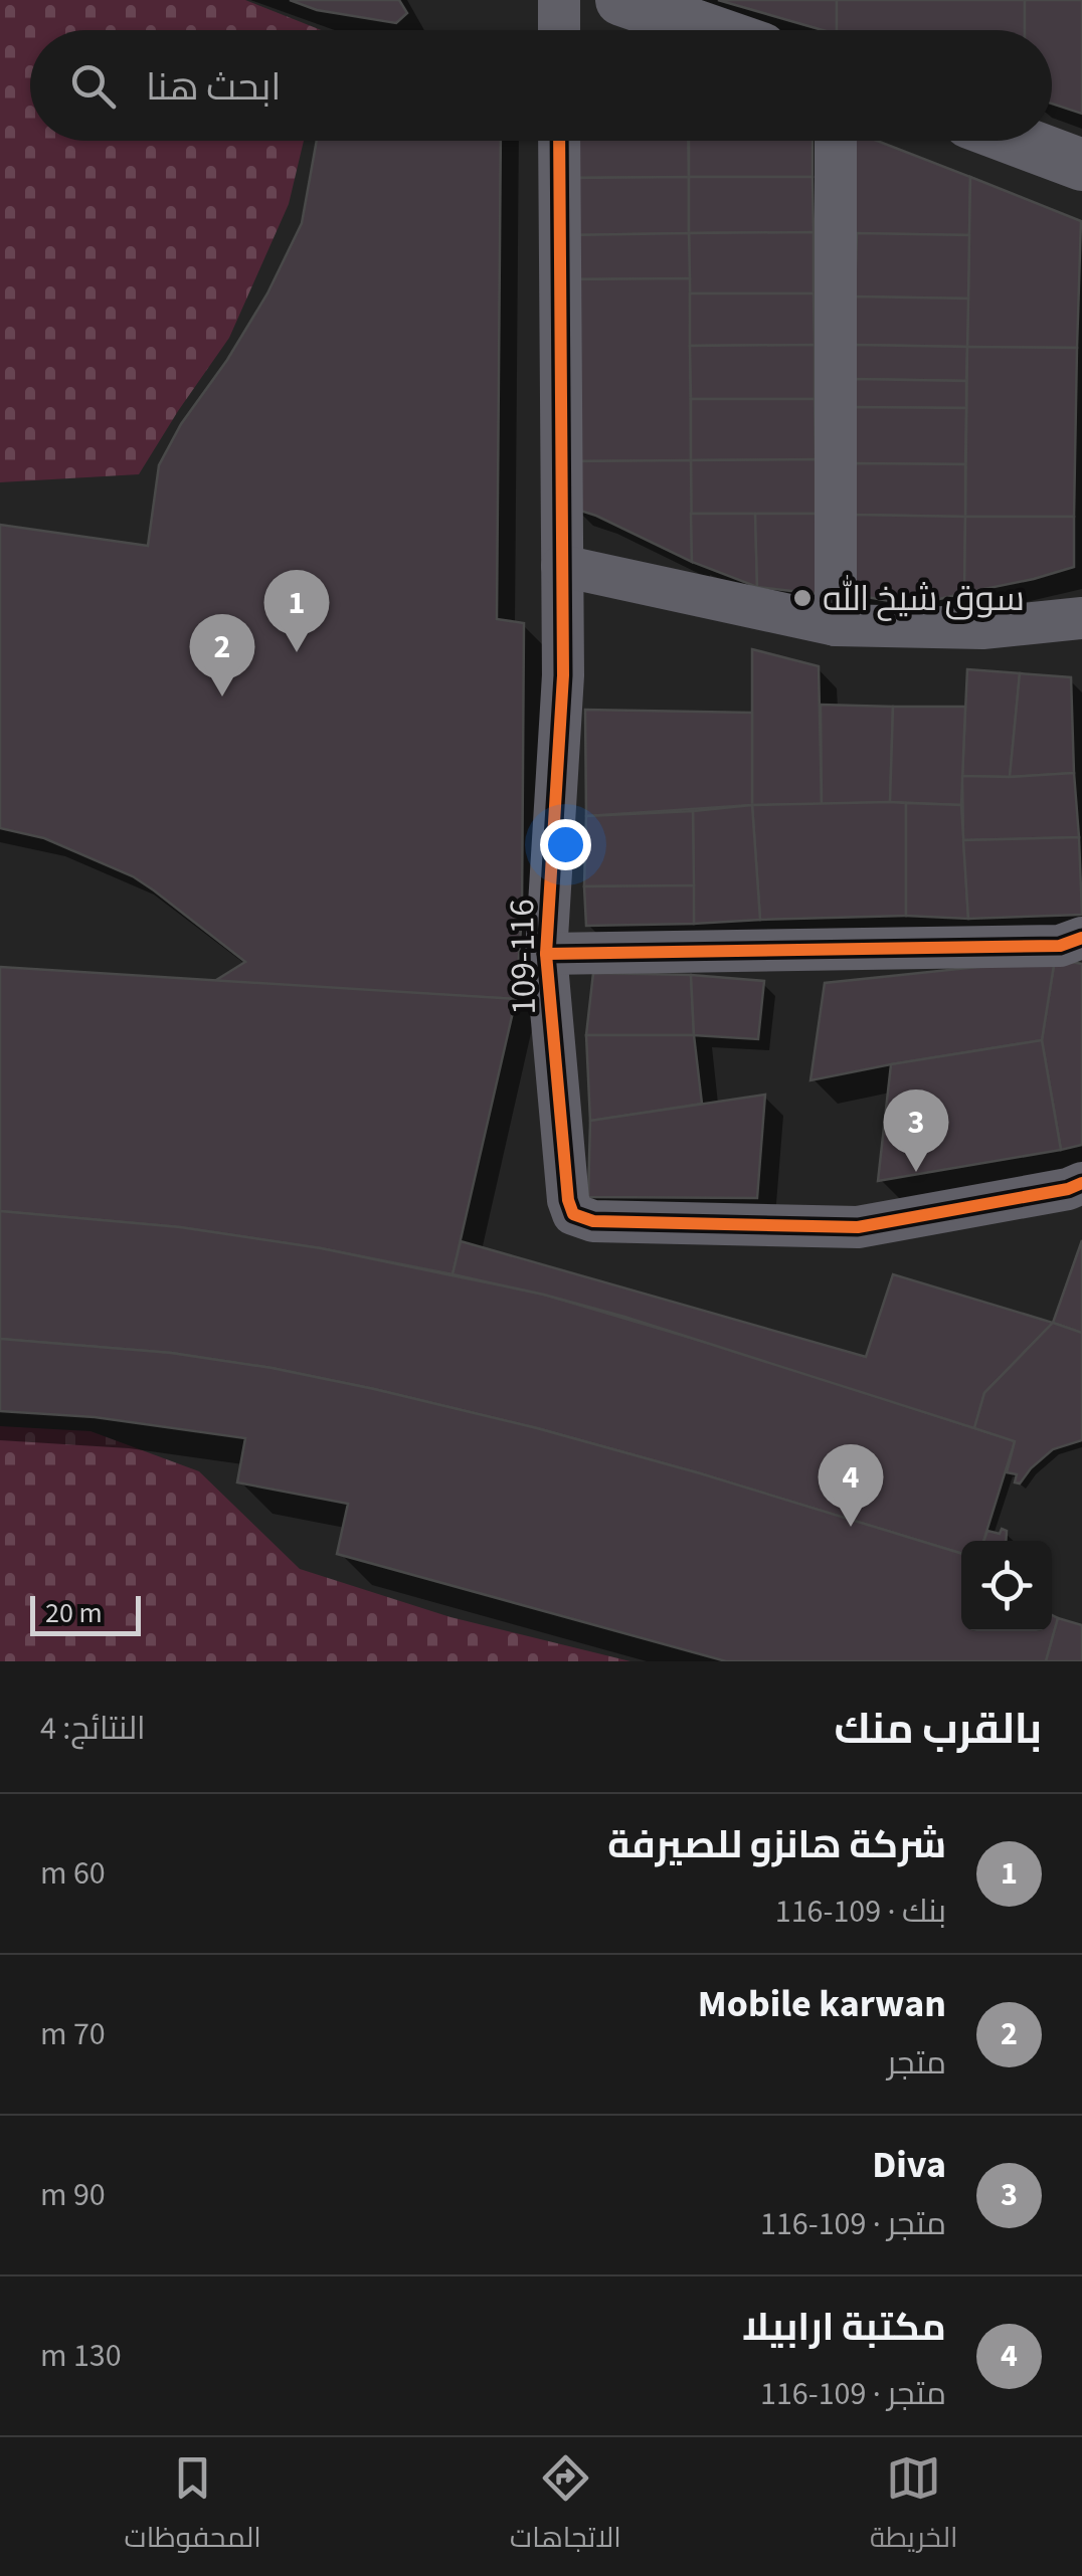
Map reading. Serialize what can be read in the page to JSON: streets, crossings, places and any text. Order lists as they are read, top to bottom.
{
  "streets": {
    "street": ["109-116"]
  },
  "places": ["سوق شيخ الله"],
  "scale_bar": "20 m",
  "page": {
    "search": "ابحث هنا",
    "pins": [
      "1",
      "2",
      "3",
      "4"
    ],
    "scale": "20 m",
    "heading": ["بالقرب منك", "النتائج: 4"],
    "list": [
      {
        "mark": "1",
        "name": "شركة هانزو للصيرفة",
        "note": "بنك · 109-116",
        "value": "60 m"
      },
      {
        "mark": "2",
        "name": "Mobile karwan",
        "note": "متجر",
        "value": "70 m"
      },
      {
        "mark": "3",
        "name": "Diva",
        "note": "متجر · 109-116",
        "value": "90 m"
      },
      {
        "mark": "4",
        "name": "مكتبة ارابيلا",
        "note": "متجر · 109-116",
        "value": "130 m"
      }
    ],
    "nav": ["الخريطة", "الاتجاهات", "المحفوظات"]
  }
}
